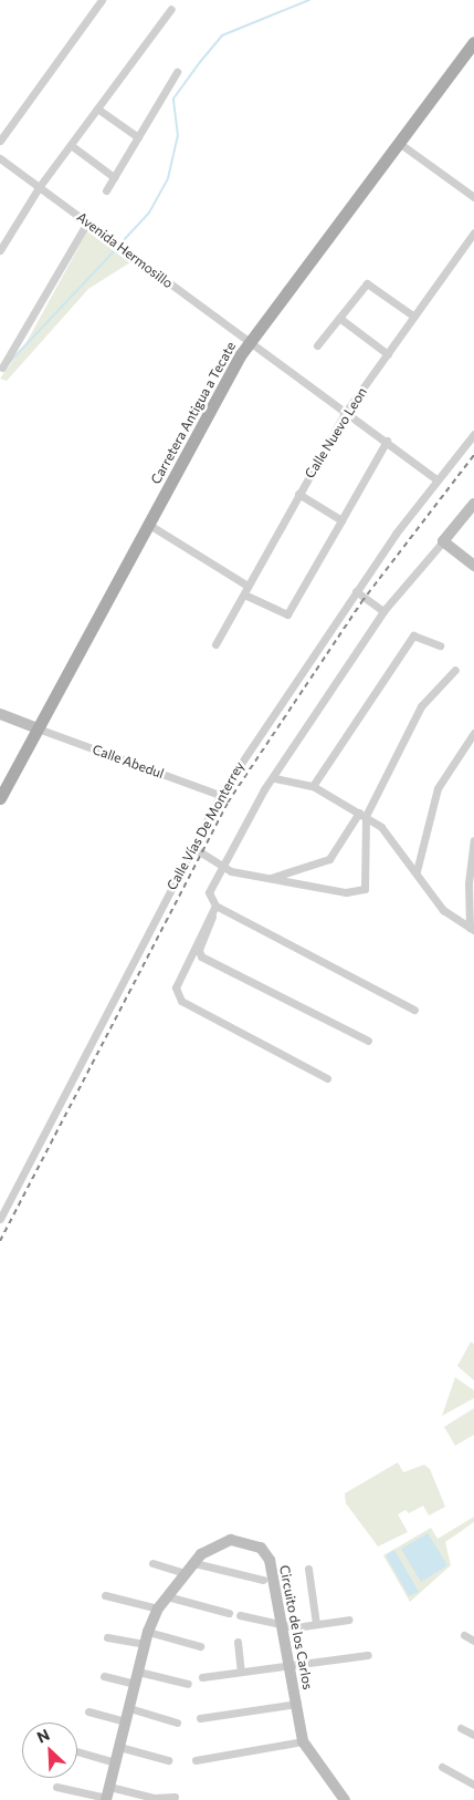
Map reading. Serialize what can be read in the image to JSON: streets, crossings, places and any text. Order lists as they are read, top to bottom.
{
  "streets": {
    "main road": ["Carretera Antigua a Tecate"],
    "street": [
      "Avenida Hermosillo",
      "Calle Nuevo Leon",
      "Calle Abedul",
      "Calle Vías De Monterrey",
      "Circuito de los Carlos"
    ]
  },
  "crossings": [
    ["Avenida Hermosillo", "Carretera Antigua a Tecate"],
    ["Avenida Hermosillo", "Calle Nuevo Leon"],
    ["Avenida Hermosillo", "Calle Vías De Monterrey"],
    ["Carretera Antigua a Tecate", "Calle Abedul"],
    ["Calle Abedul", "Calle Vías De Monterrey"]
  ],
  "north": "top left"
}
